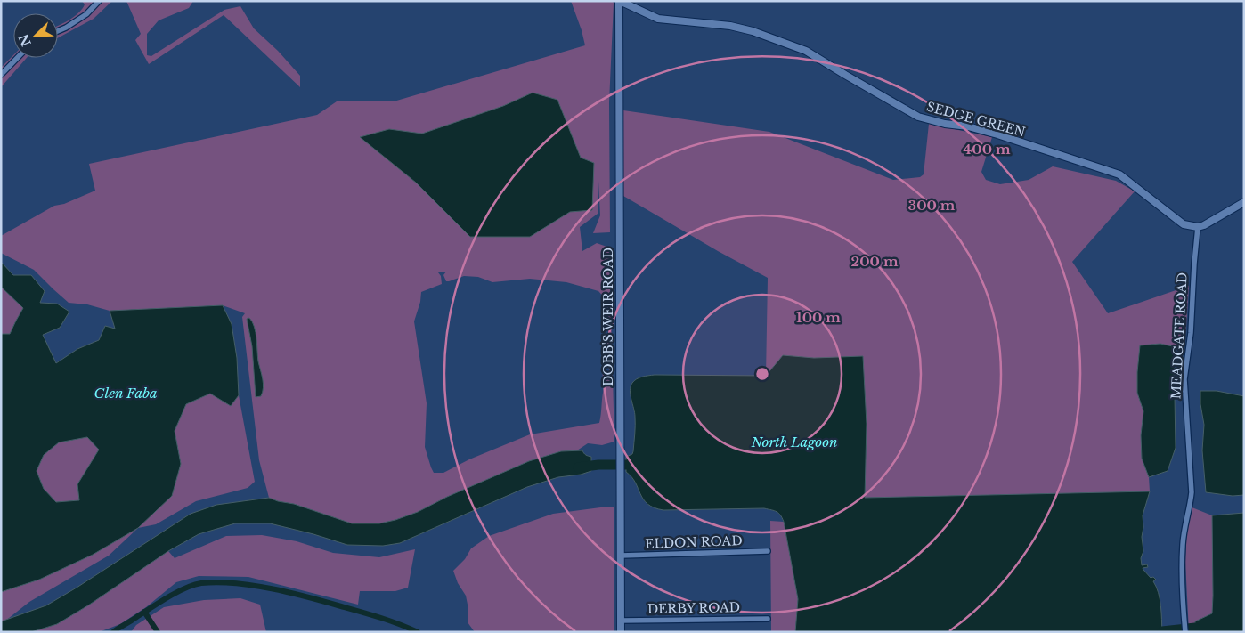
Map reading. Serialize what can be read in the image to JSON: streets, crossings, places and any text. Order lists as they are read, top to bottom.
{
  "streets": {
    "street": [
      "SEDGE GREEN",
      "DOBB'S WEIR ROAD",
      "MEADGATE ROAD",
      "ELDON ROAD",
      "DERBY ROAD"
    ]
  },
  "crossings": [
    ["SEDGE GREEN", "DOBB'S WEIR ROAD"],
    ["SEDGE GREEN", "MEADGATE ROAD"],
    ["DOBB'S WEIR ROAD", "ELDON ROAD"],
    ["DOBB'S WEIR ROAD", "DERBY ROAD"]
  ],
  "water": ["Glen Faba", "North Lagoon"],
  "north": "bottom left",
  "rings": [
    "400 m",
    "300 m",
    "200 m",
    "100 m"
  ]
}
